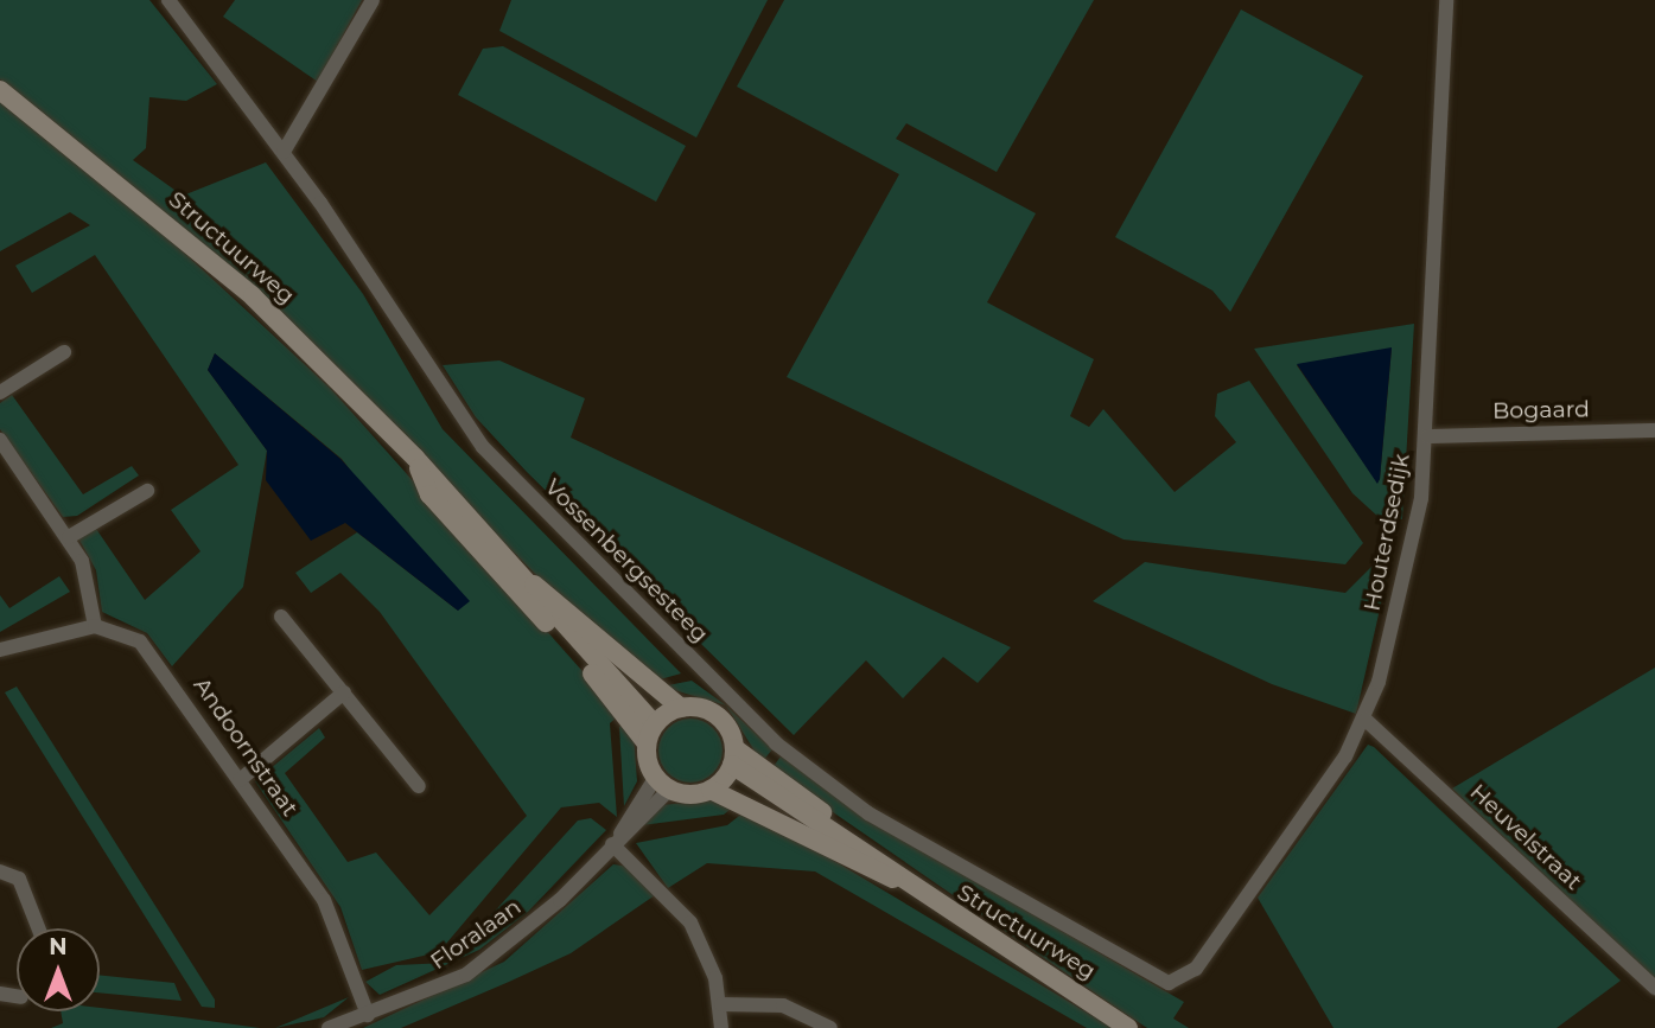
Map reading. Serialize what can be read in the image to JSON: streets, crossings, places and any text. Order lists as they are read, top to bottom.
{
  "streets": {
    "main road": ["Structuurweg"],
    "street": [
      "Bogaard",
      "Houterdsedijk",
      "Vossenbergsesteeg",
      "Andoornstraat",
      "Heuvelstraat",
      "Floralaan"
    ]
  },
  "crossings": [
    ["Structuurweg", "Floralaan"],
    ["Bogaard", "Houterdsedijk"],
    ["Houterdsedijk", "Vossenbergsesteeg"],
    ["Houterdsedijk", "Heuvelstraat"],
    ["Andoornstraat", "Floralaan"]
  ],
  "north": "top"
}
